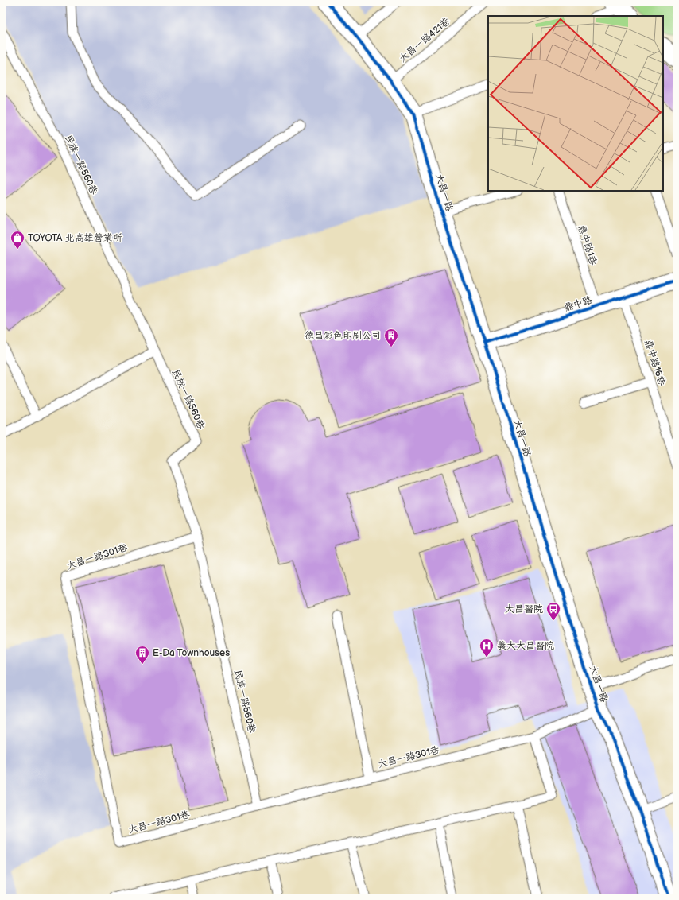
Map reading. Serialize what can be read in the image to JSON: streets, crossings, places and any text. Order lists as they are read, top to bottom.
{
  "streets": {
    "street": ["大昌一路", "鼎中路"],
    "lane": [
      "大昌一路421巷",
      "民族一路560巷",
      "鼎中路1巷",
      "鼎中路16巷",
      "大昌一路301巷"
    ]
  },
  "crossings": [
    ["大昌一路421巷", "大昌一路"],
    ["民族一路560巷", "大昌一路301巷"],
    ["大昌一路", "鼎中路"],
    ["大昌一路", "大昌一路301巷"],
    ["鼎中路1巷", "鼎中路"],
    ["鼎中路", "鼎中路16巷"]
  ],
  "places": {
    "shop": ["TOYOTA 北高雄營業所"],
    "building": ["德昌彩色印刷公司", "E-Da Townhouses"],
    "bus stop": ["大昌醫院"],
    "hospital": ["義大大昌醫院"]
  }
}
